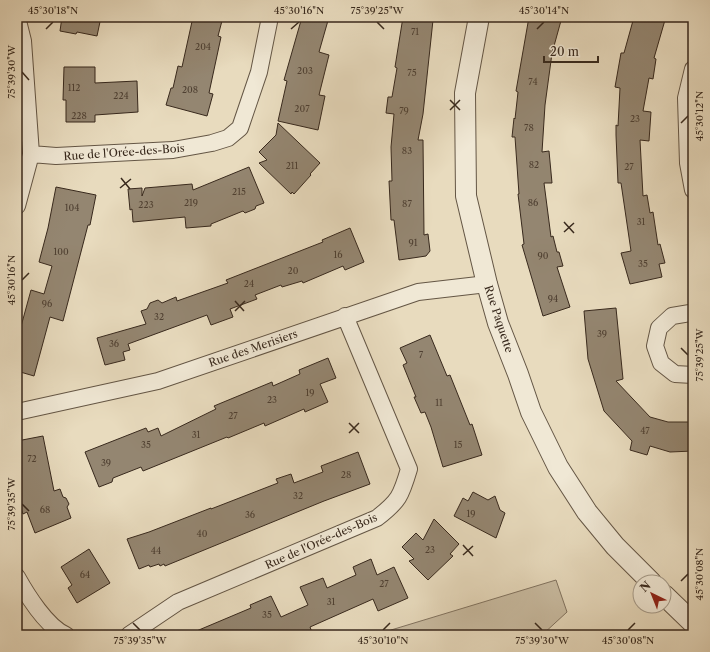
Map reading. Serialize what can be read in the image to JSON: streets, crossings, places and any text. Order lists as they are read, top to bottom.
{
  "streets": {
    "street": ["Rue de l'Orée-des-Bois", "Rue Paquette", "Rue des Merisiers"]
  },
  "crossings": [
    ["Rue de l'Orée-des-Bois", "Rue des Merisiers"],
    ["Rue Paquette", "Rue des Merisiers"]
  ],
  "house_numbers": [
    "71",
    "204",
    "203",
    "75",
    "74",
    "112",
    "208",
    "224",
    "207",
    "79",
    "228",
    "23",
    "78",
    "83",
    "82",
    "211",
    "27",
    "215",
    "219",
    "86",
    "87",
    "223",
    "104",
    "31",
    "91",
    "100",
    "16",
    "90",
    "35",
    "20",
    "24",
    "94",
    "96",
    "32",
    "39",
    "36",
    "7",
    "19",
    "23",
    "11",
    "27",
    "47",
    "31",
    "35",
    "15",
    "72",
    "39",
    "28",
    "32",
    "68",
    "19",
    "36",
    "40",
    "23",
    "44",
    "64",
    "27",
    "31",
    "35"
  ],
  "scale_bar": "20 m",
  "north": "top left",
  "coordinates": [
    "45°30'18\"N",
    "45°30'16\"N",
    "75°39'25\"W",
    "45°30'14\"N",
    "75°39'30\"W",
    "45°30'12\"N",
    "75°39'35\"W",
    "45°30'08\"N",
    "45°30'10\"N"
  ]
}
